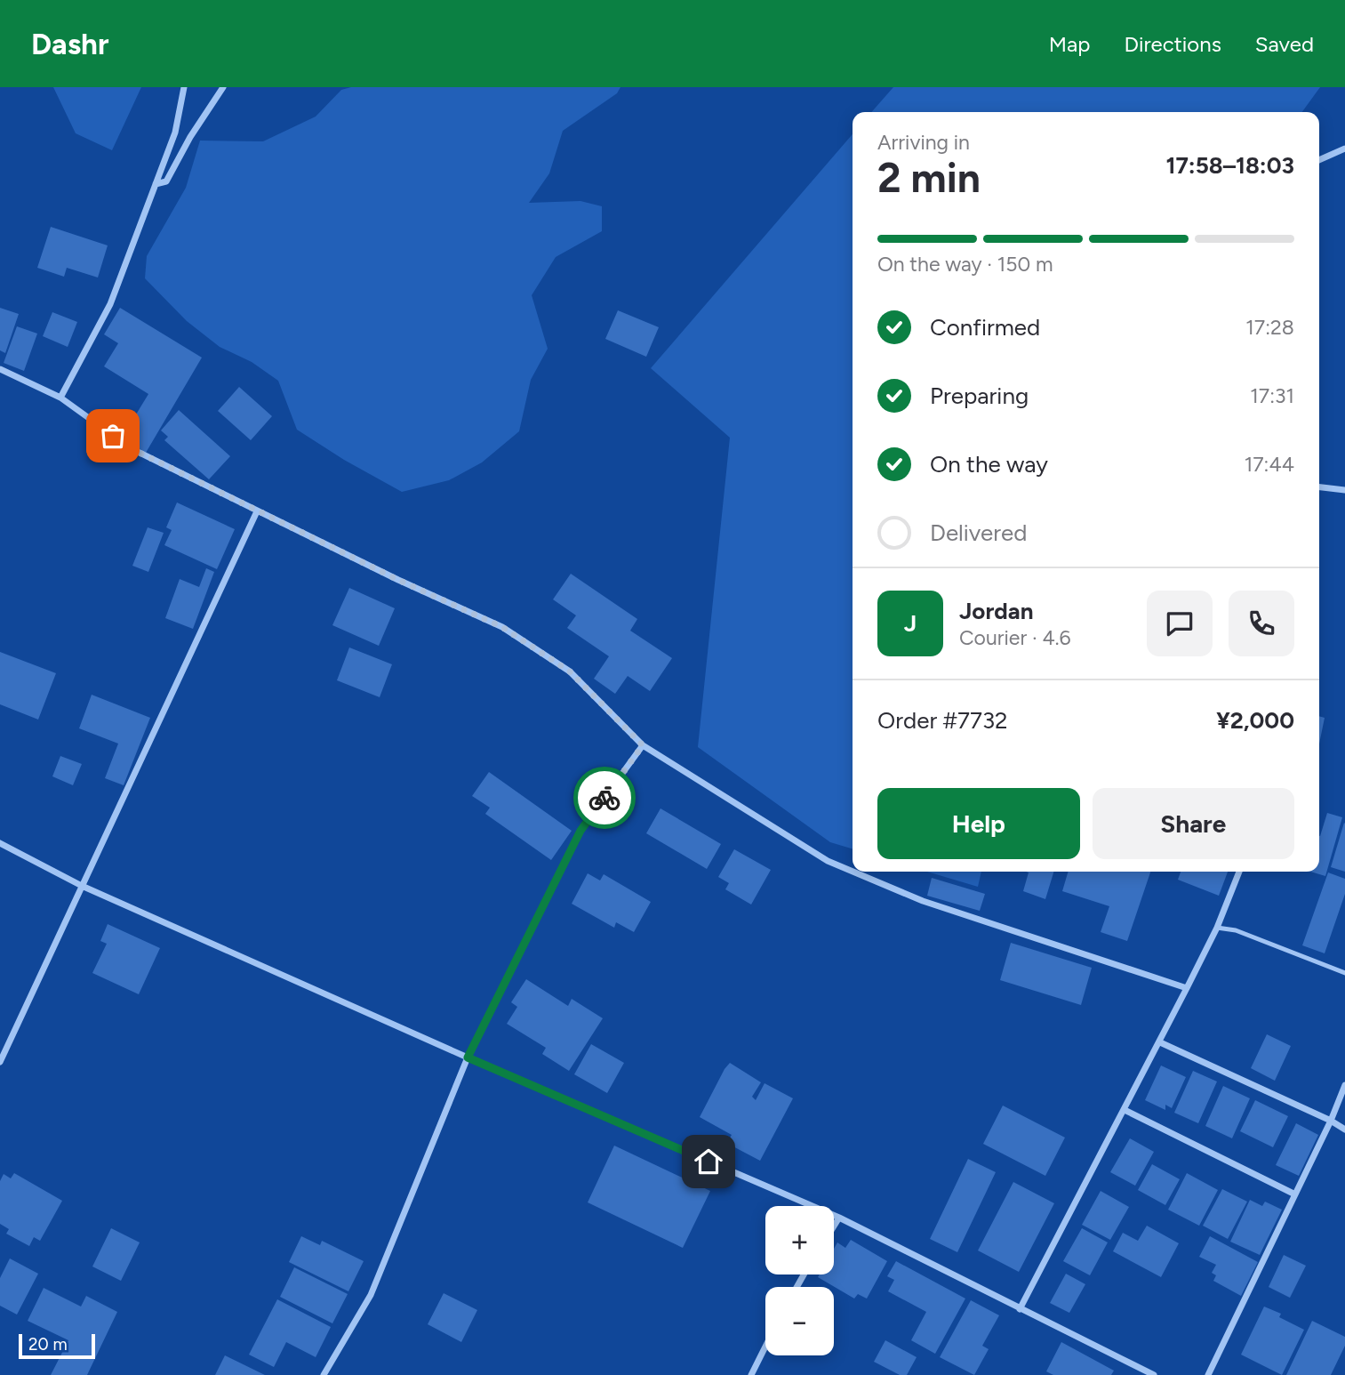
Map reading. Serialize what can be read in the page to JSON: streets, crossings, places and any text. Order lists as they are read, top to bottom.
{
  "scale_bar": "20 m",
  "page": {
    "header": "Dashr",
    "nav": ["Map", "Directions", "Saved"],
    "heading": ["2 min", "Arriving in", "17:58–18:03"],
    "panel": [
      "Jordan",
      "Courier · 4.6",
      "Order #7732",
      "¥2,000"
    ],
    "bar": "On the way · 150 m",
    "list": [
      ["Confirmed", "17:28"],
      ["Preparing", "17:31"],
      ["On the way", "17:44"],
      "Delivered"
    ],
    "round": "J",
    "buttons": ["Help", "Share"],
    "map_buttons": ["+", "−"],
    "scale": "20 m"
  }
}
